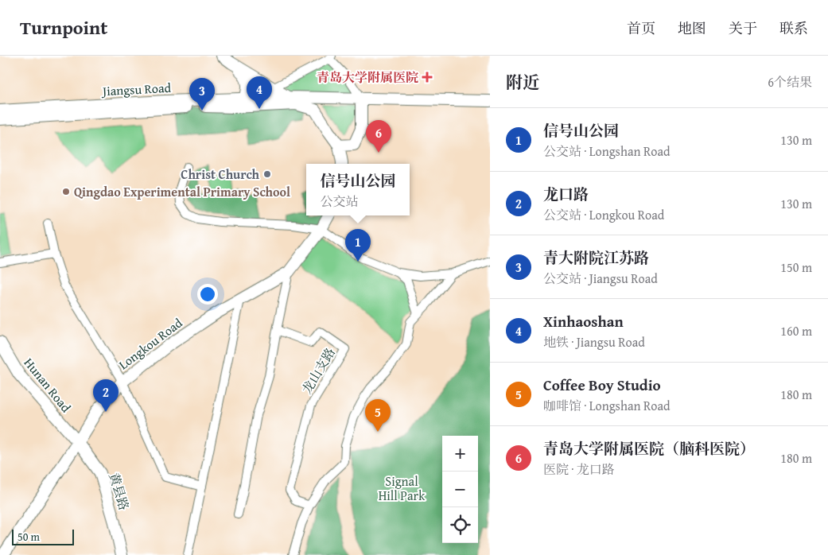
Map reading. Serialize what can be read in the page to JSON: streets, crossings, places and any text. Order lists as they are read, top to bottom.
{
  "streets": {
    "main road": [
      "Jiangsu Road",
      "Longkou Road",
      "Hunan Road",
      "黄县路"
    ],
    "street": ["龙山支路"]
  },
  "crossings": [
    ["Longkou Road", "Hunan Road"],
    ["Longkou Road", "黄县路"],
    ["Hunan Road", "黄县路"]
  ],
  "parks": ["Signal Hill Park"],
  "places": {
    "health": ["青岛大学附属医院"],
    "other": ["Christ Church", "Qingdao Experimental Primary School"]
  },
  "scale_bar": "50 m",
  "page": {
    "header": "Turnpoint",
    "nav": [
      "首页",
      "地图",
      "关于",
      "联系"
    ],
    "heading": ["附近", "6个结果"],
    "pins": [
      "4",
      "3",
      "6",
      "1",
      "2",
      "5"
    ],
    "list": [
      {
        "mark": "1",
        "name": "信号山公园",
        "note": "公交站 · Longshan Road",
        "value": "130 m"
      },
      {
        "mark": "2",
        "name": "龙口路",
        "note": "公交站 · Longkou Road",
        "value": "130 m"
      },
      {
        "mark": "3",
        "name": "青大附院江苏路",
        "note": "公交站 · Jiangsu Road",
        "value": "150 m"
      },
      {
        "mark": "4",
        "name": "Xinhaoshan",
        "note": "地铁 · Jiangsu Road",
        "value": "160 m"
      },
      {
        "mark": "5",
        "name": "Coffee Boy Studio",
        "note": "咖啡馆 · Longshan Road",
        "value": "180 m"
      },
      {
        "mark": "6",
        "name": "青岛大学附属医院（脑科医院）",
        "note": "医院 · 龙口路",
        "value": "180 m"
      }
    ],
    "popup": ["信号山公园", "公交站"],
    "map_buttons": ["+", "−"],
    "scale": "50 m"
  }
}
